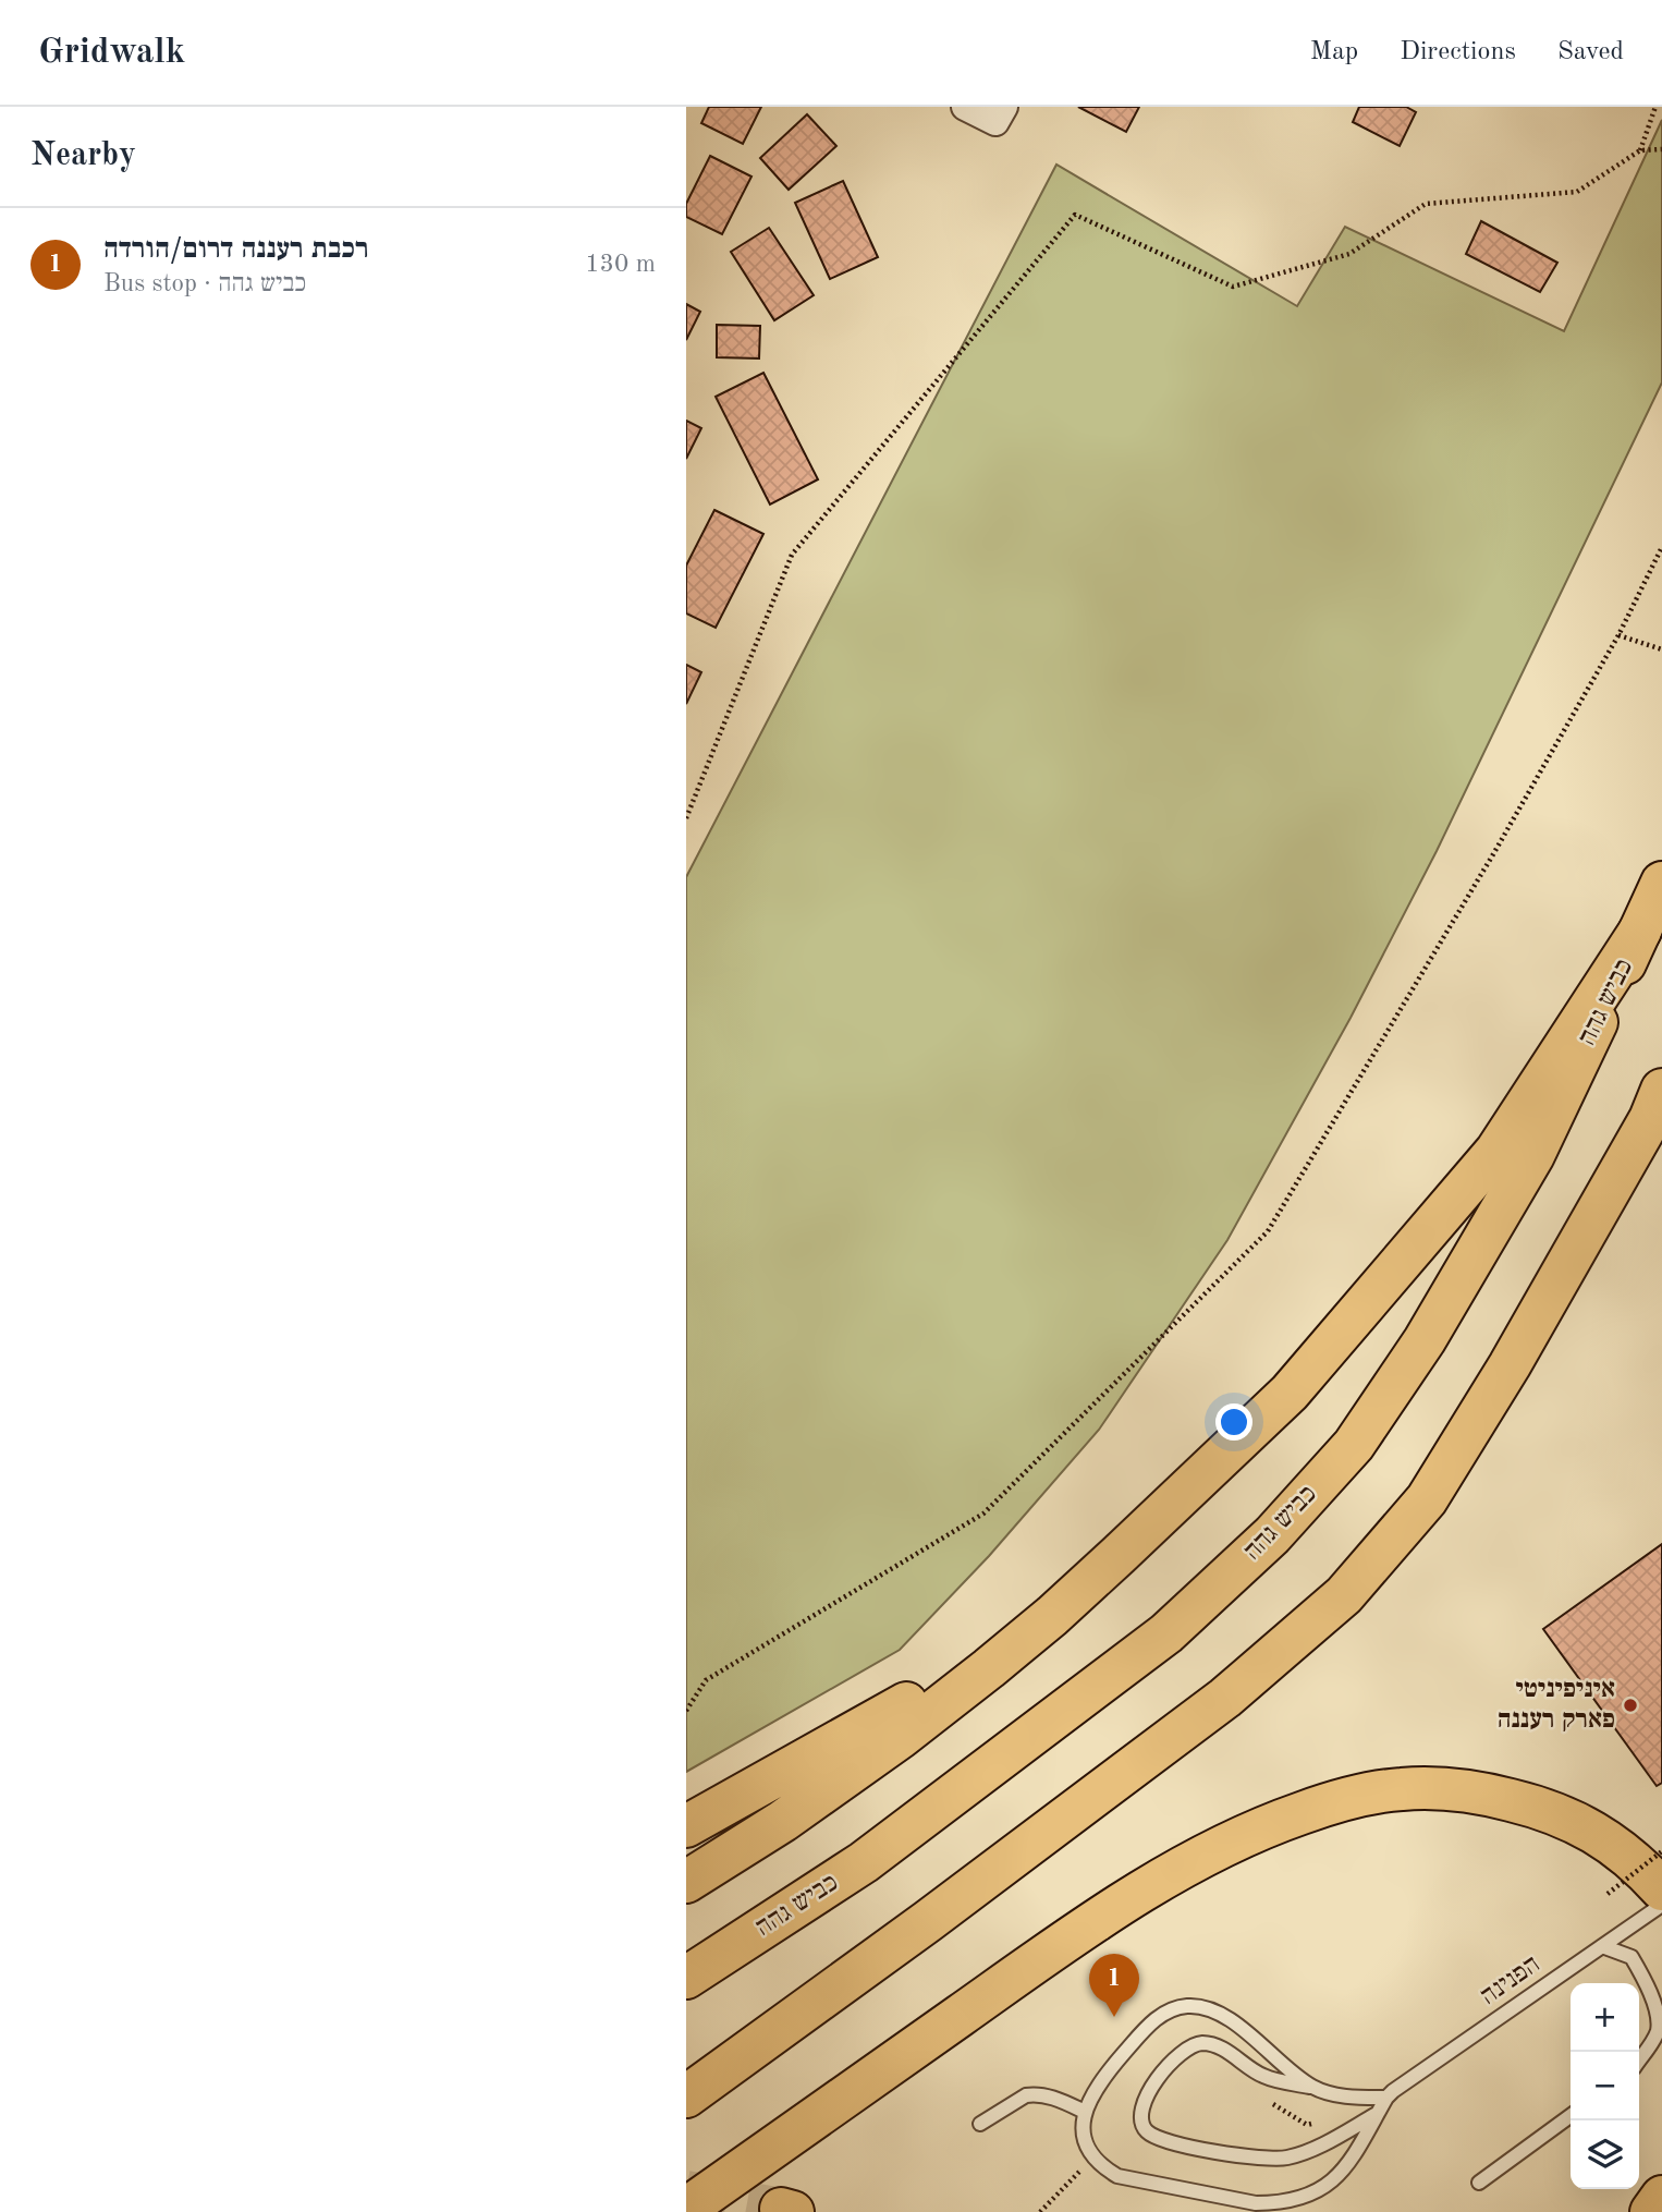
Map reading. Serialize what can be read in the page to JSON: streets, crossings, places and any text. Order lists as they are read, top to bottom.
{
  "streets": {
    "highway": ["כביש גהה"],
    "lane": ["הפנינה"]
  },
  "places": ["איניפיניטי פארק רעננה"],
  "page": {
    "header": "Gridwalk",
    "nav": ["Map", "Directions", "Saved"],
    "heading": "Nearby",
    "list": [
      {
        "mark": "1",
        "name": "רכבת רעננה דרום/הורדה",
        "note": "Bus stop · כביש גהה",
        "value": "130 m"
      }
    ],
    "pins": "1",
    "map_buttons": ["+", "−"]
  }
}
